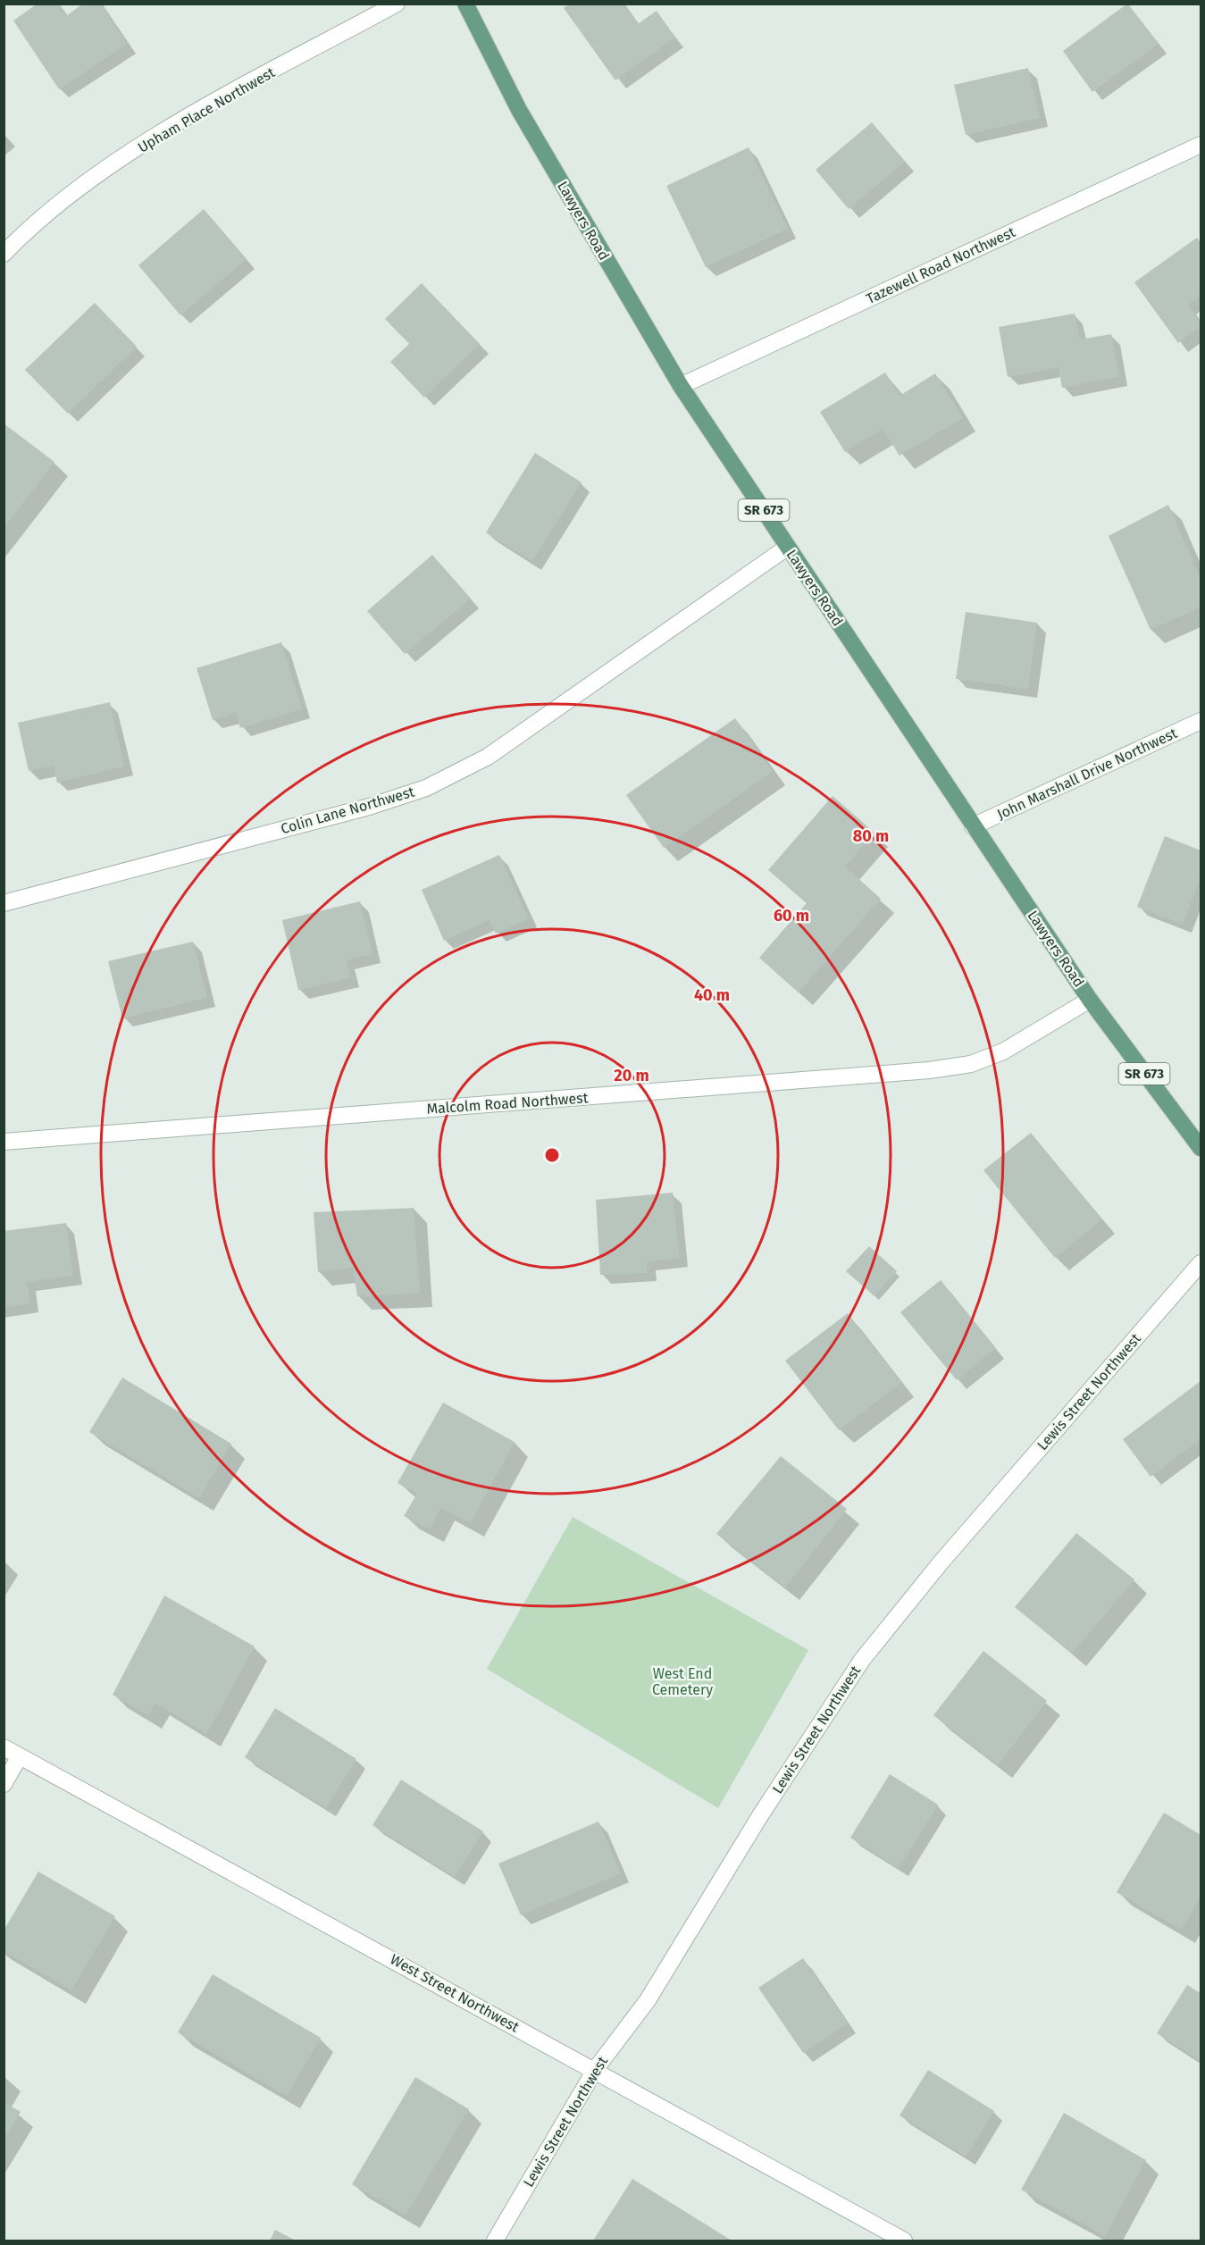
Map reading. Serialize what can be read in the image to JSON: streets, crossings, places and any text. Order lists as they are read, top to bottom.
{
  "streets": {
    "main road": ["Lawyers Road", "SR 673"],
    "street": [
      "Upham Place Northwest",
      "Tazewell Road Northwest",
      "John Marshall Drive Northwest",
      "Colin Lane Northwest",
      "Malcolm Road Northwest",
      "Lewis Street Northwest",
      "West Street Northwest"
    ]
  },
  "crossings": [
    ["Lawyers Road", "Tazewell Road Northwest"],
    ["Lawyers Road", "John Marshall Drive Northwest"],
    ["Lawyers Road", "Colin Lane Northwest"],
    ["Lawyers Road", "Malcolm Road Northwest"],
    ["Lewis Street Northwest", "West Street Northwest"]
  ],
  "parks": ["West End Cemetery"],
  "rings": [
    "80 m",
    "60 m",
    "40 m",
    "20 m"
  ]
}
